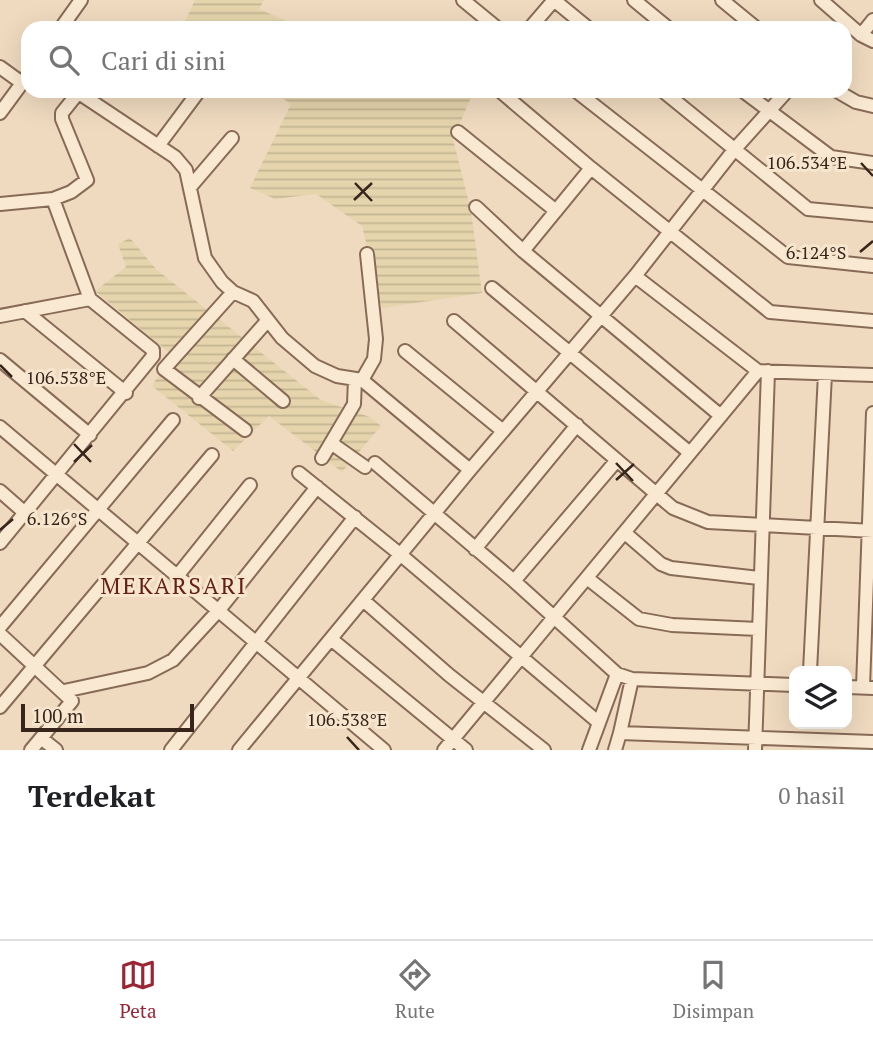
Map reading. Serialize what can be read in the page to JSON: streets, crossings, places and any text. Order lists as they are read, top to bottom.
{
  "districts": ["MEKARSARI"],
  "scale_bar": "100 m",
  "page": {
    "search": "Cari di sini",
    "scale": "100 m",
    "heading": ["Terdekat", "0 hasil"],
    "nav": ["Peta", "Rute", "Disimpan"]
  },
  "coordinates": [
    "106.534°E",
    "6.124°S",
    "106.538°E",
    "6.126°S"
  ]
}
